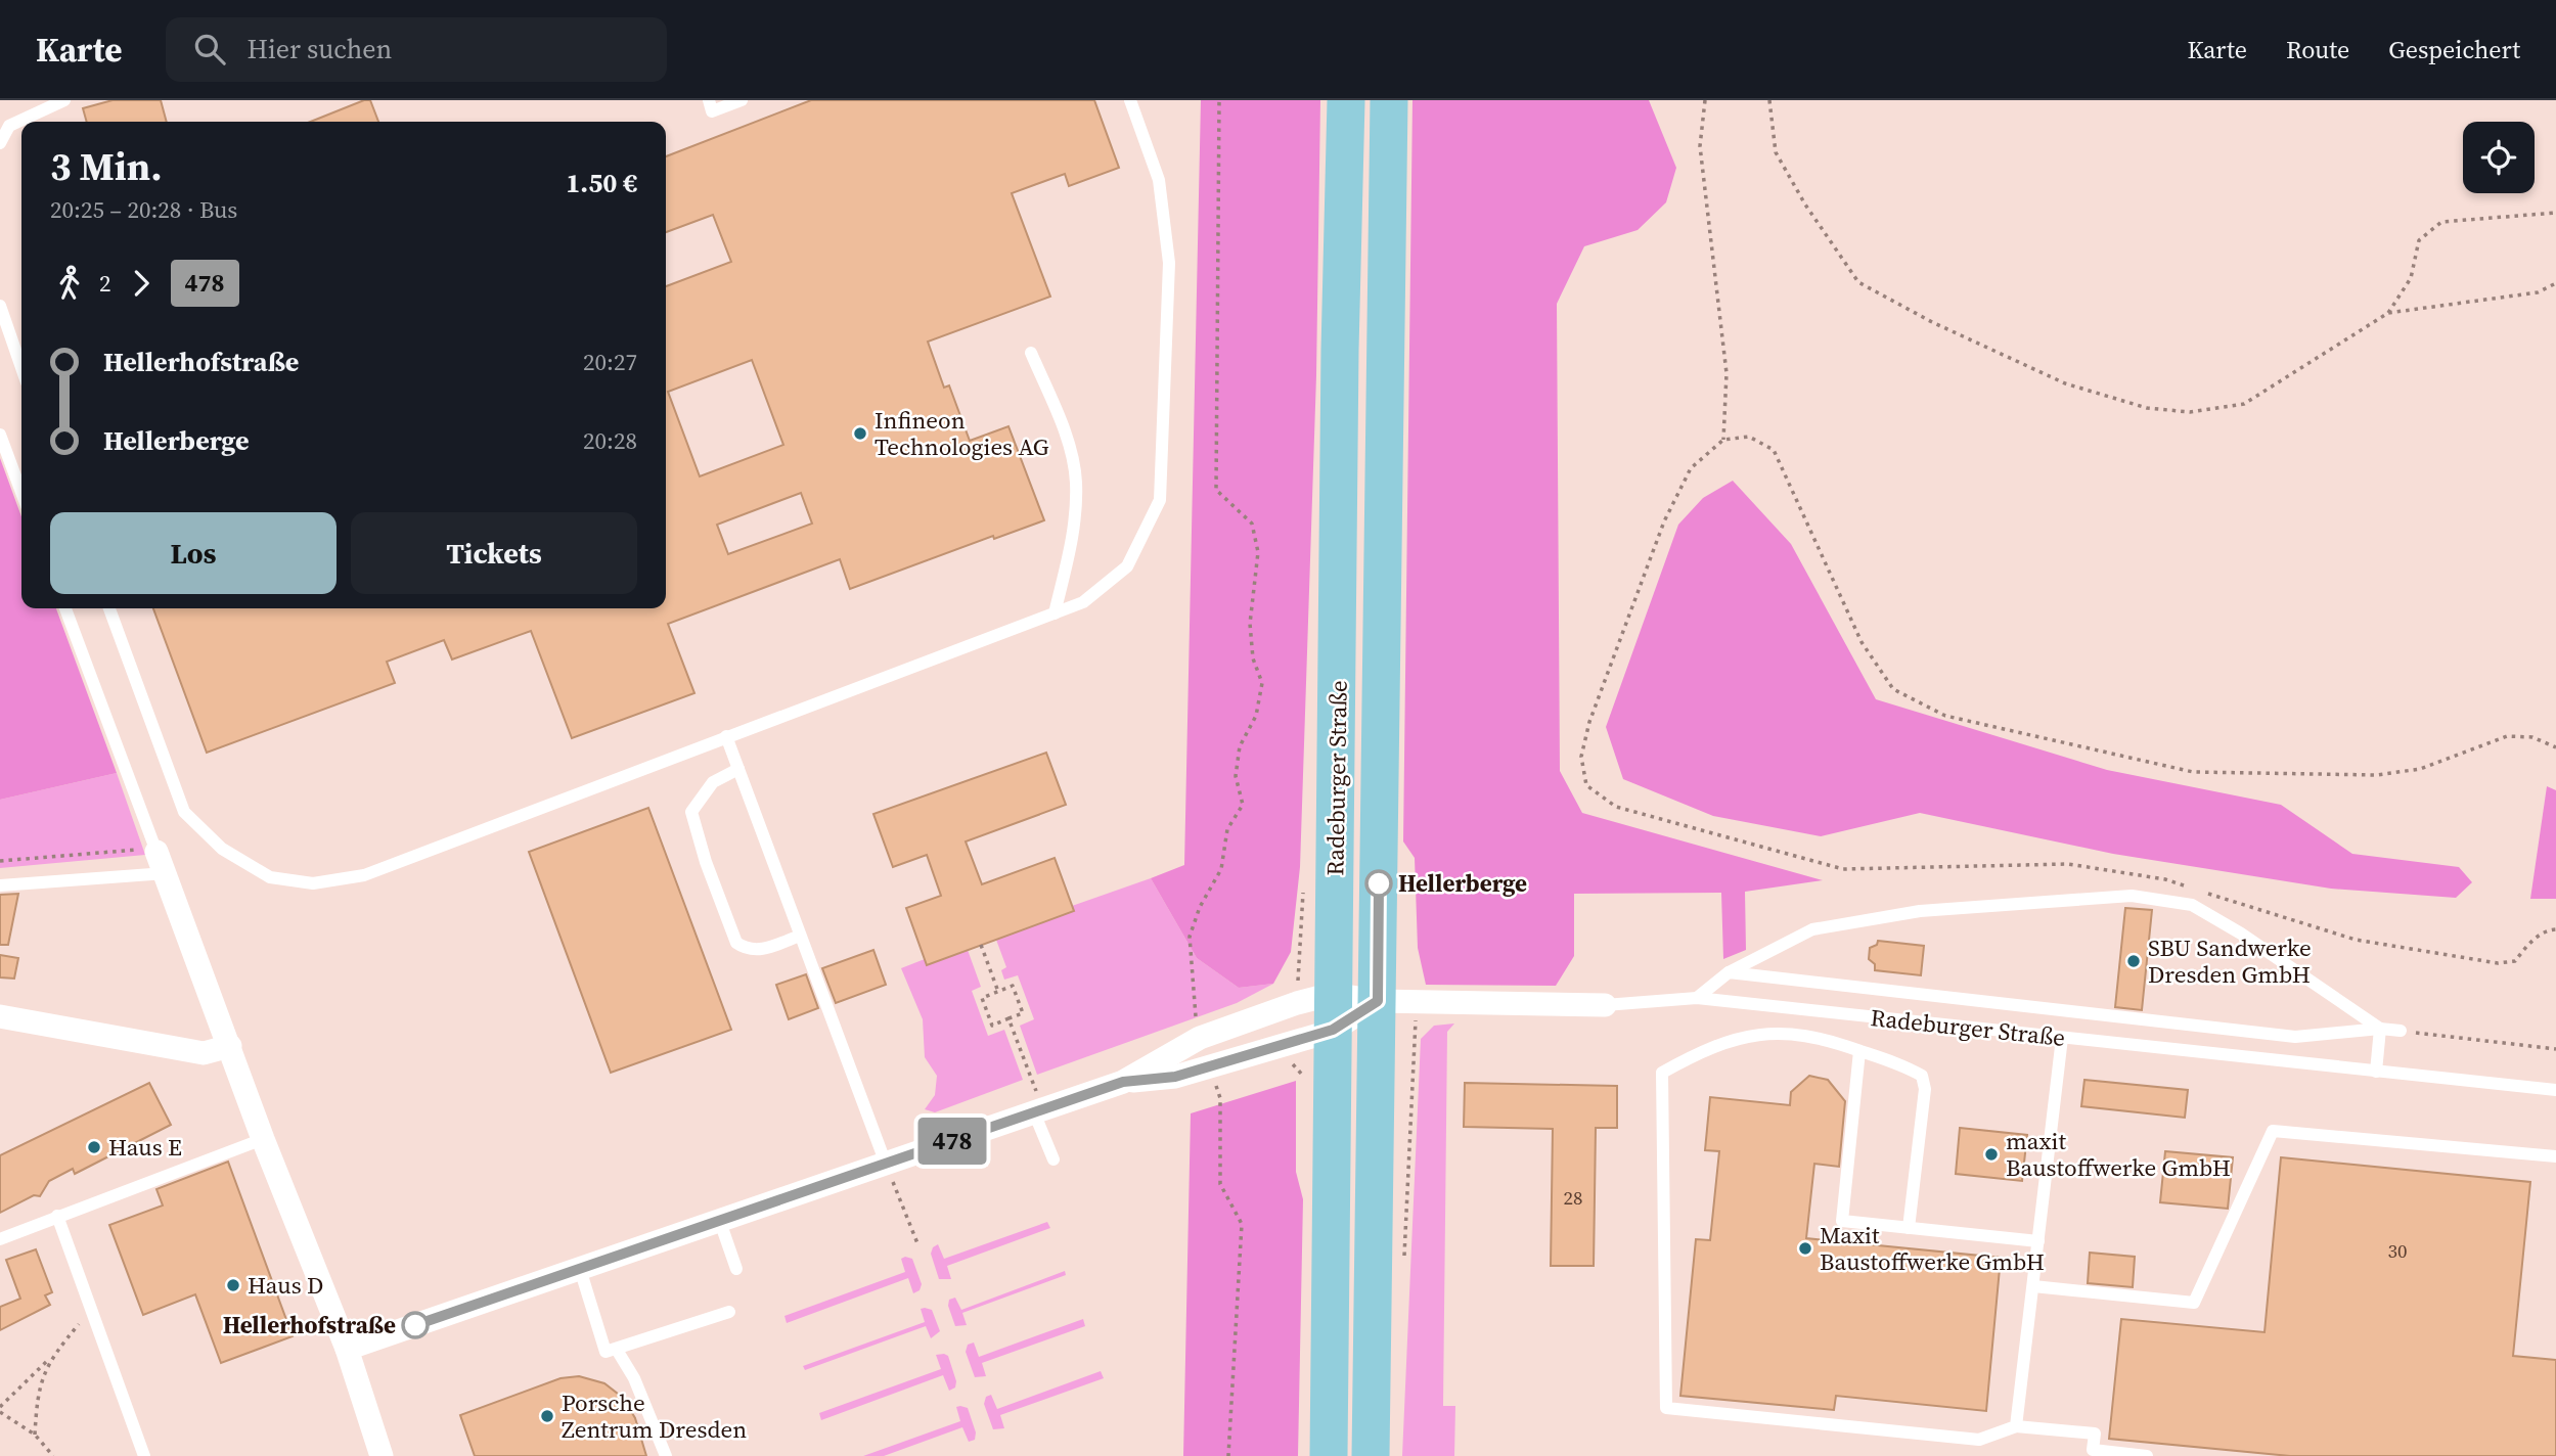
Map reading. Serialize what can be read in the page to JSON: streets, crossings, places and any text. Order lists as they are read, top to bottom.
{
  "streets": {
    "main road": ["Radeburger Straße"]
  },
  "places": [
    "Infineon Technologies AG",
    "Hellerberge",
    "SBU Sandwerke Dresden GmbH",
    "Haus E",
    "maxit Baustoffwerke GmbH",
    "Maxit Baustoffwerke GmbH",
    "Haus D",
    "Hellerhofstraße",
    "Porsche Zentrum Dresden"
  ],
  "lines": ["bus line 478"],
  "house_numbers": ["28", "30"],
  "page": {
    "header": "Karte",
    "search": "Hier suchen",
    "nav": ["Karte", "Route", "Gespeichert"],
    "on_map": "478",
    "heading": ["3 Min.", "20:25 – 20:28 · Bus", "1.50 €"],
    "legs": ["2", "478"],
    "list": [
      {
        "name": "Hellerhofstraße",
        "value": "20:27"
      },
      {
        "name": "Hellerberge",
        "value": "20:28"
      }
    ],
    "buttons": ["Los", "Tickets"]
  }
}
